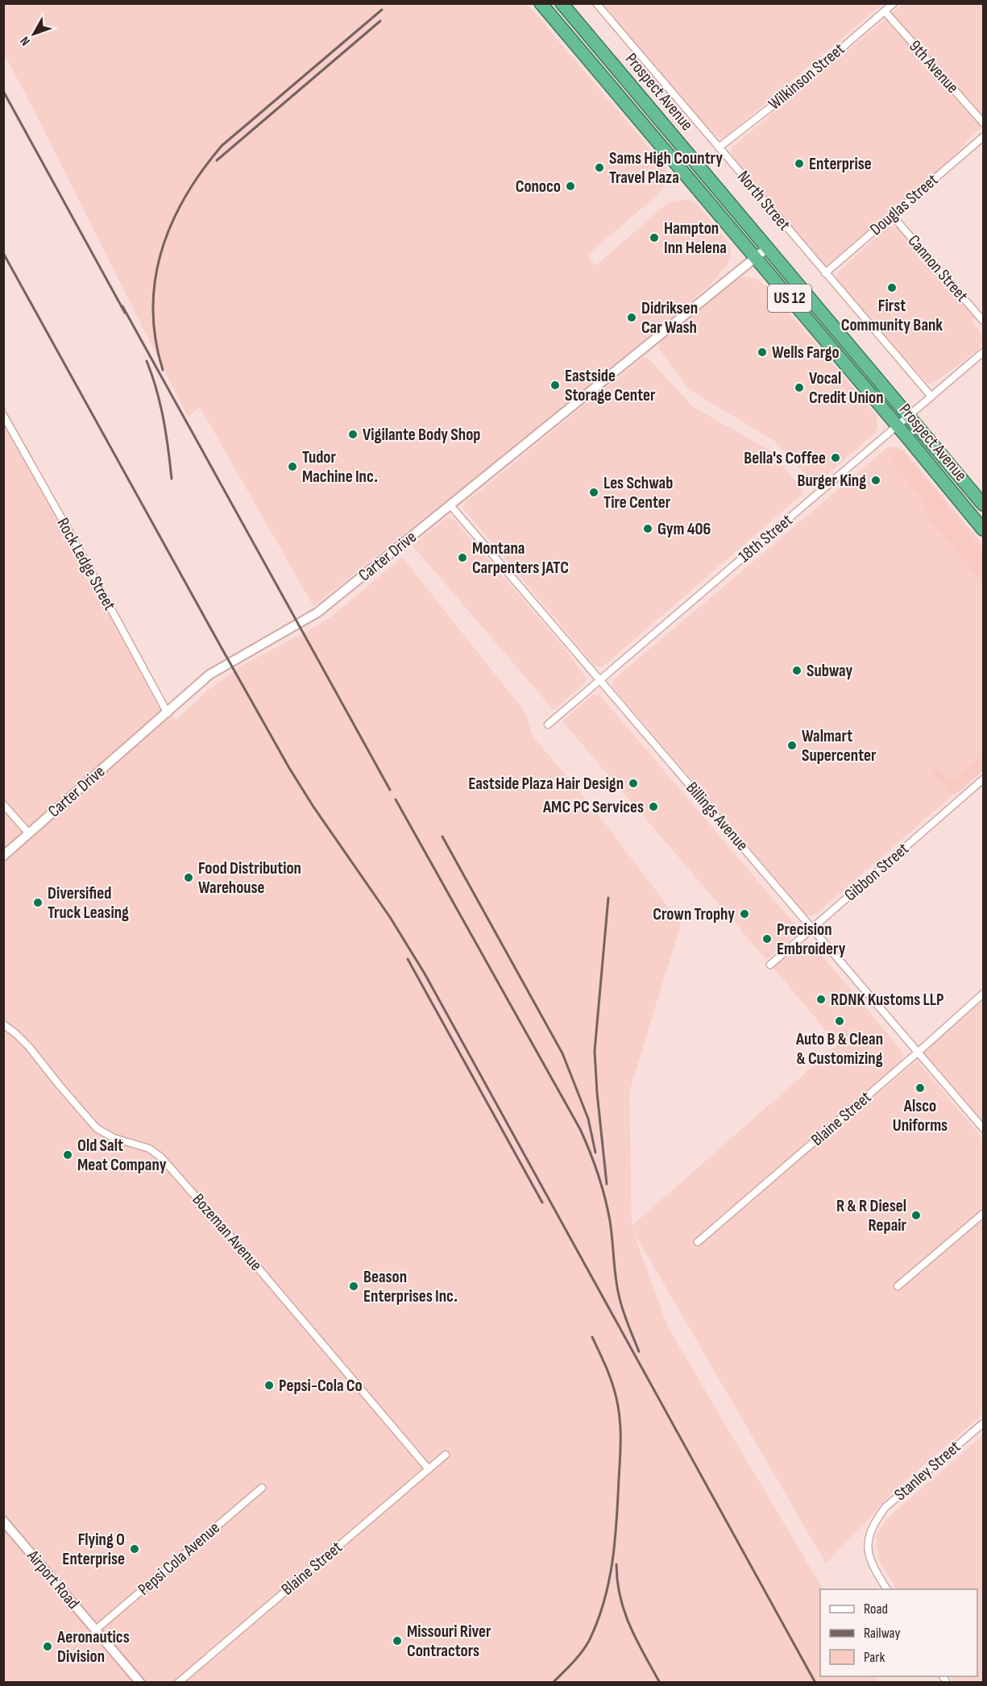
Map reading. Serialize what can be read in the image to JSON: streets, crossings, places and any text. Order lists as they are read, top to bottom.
{
  "streets": {
    "highway": ["Prospect Avenue", "US 12"],
    "street": [
      "9th Avenue",
      "Wilkinson Street",
      "North Street",
      "Douglas Street",
      "Cannon Street",
      "18th Street",
      "Carter Drive",
      "Rock Ledge Street",
      "Billings Avenue",
      "Gibbon Street",
      "Blaine Street",
      "Bozeman Avenue",
      "Stanley Street",
      "Pepsi Cola Avenue",
      "Airport Road"
    ]
  },
  "crossings": [
    ["9th Avenue", "Wilkinson Street"],
    ["Wilkinson Street", "North Street"],
    ["Prospect Avenue", "18th Street"],
    ["Prospect Avenue", "Carter Drive"],
    ["North Street", "Douglas Street"],
    ["North Street", "18th Street"],
    ["Douglas Street", "Cannon Street"],
    ["18th Street", "Billings Avenue"],
    ["Carter Drive", "Rock Ledge Street"],
    ["Carter Drive", "Billings Avenue"],
    ["Billings Avenue", "Gibbon Street"],
    ["Billings Avenue", "Blaine Street"],
    ["Blaine Street", "Bozeman Avenue"],
    ["Pepsi Cola Avenue", "Airport Road"]
  ],
  "places": [
    "Enterprise",
    "Sams High Country Travel Plaza",
    "Conoco",
    "Hampton Inn Helena",
    "First Community Bank",
    "Didriksen Car Wash",
    "Wells Fargo",
    "Eastside Storage Center",
    "Vocal Credit Union",
    "Vigilante Body Shop",
    "Bella's Coffee",
    "Tudor Machine Inc.",
    "Burger King",
    "Les Schwab Tire Center",
    "Gym 406",
    "Montana Carpenters JATC",
    "Subway",
    "Walmart Supercenter",
    "Eastside Plaza Hair Design",
    "AMC PC Services",
    "Food Distribution Warehouse",
    "Diversified Truck Leasing",
    "Crown Trophy",
    "Precision Embroidery",
    "RDNK Kustoms LLP",
    "Auto B & Clean & Customizing",
    "Alsco Uniforms",
    "Old Salt Meat Company",
    "R & R Diesel Repair",
    "Beason Enterprises Inc.",
    "Pepsi-Cola Co",
    "Flying O Enterprise",
    "Missouri River Contractors",
    "Aeronautics Division"
  ],
  "legend": ["Road", "Railway", "Park"],
  "north": "bottom left"
}
